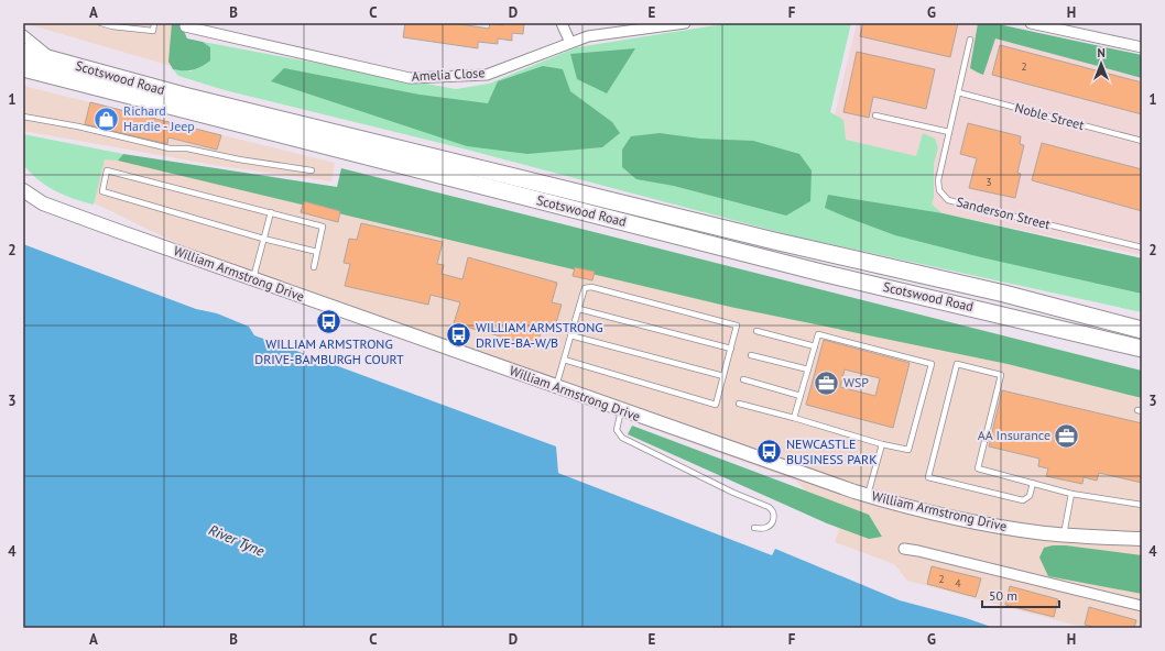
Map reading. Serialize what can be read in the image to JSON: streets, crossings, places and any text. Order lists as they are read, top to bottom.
{
  "streets": {
    "main road": ["Scotswood Road"],
    "street": ["Amelia Close", "William Armstrong Drive"],
    "lane": ["Noble Street", "Sanderson Street"]
  },
  "crossings": [
    ["Noble Street", "Sanderson Street"]
  ],
  "water": ["River Tyne"],
  "places": {
    "shop": ["Richard Hardie - Jeep"],
    "bus stop": ["WILLIAM ARMSTRONG DRIVE-BAMBURGH COURT", "WILLIAM ARMSTRONG DRIVE-BA-W/B", "NEWCASTLE BUSINESS PARK"],
    "office": ["WSP", "AA Insurance"]
  },
  "house_numbers": [
    "2",
    "3",
    "2",
    "4"
  ],
  "scale_bar": "50 m",
  "north": "top",
  "grid": {
    "columns": [
      "A",
      "B",
      "C",
      "D",
      "E",
      "F",
      "G",
      "H"
    ],
    "rows": [
      "1",
      "2",
      "3",
      "4"
    ]
  }
}
